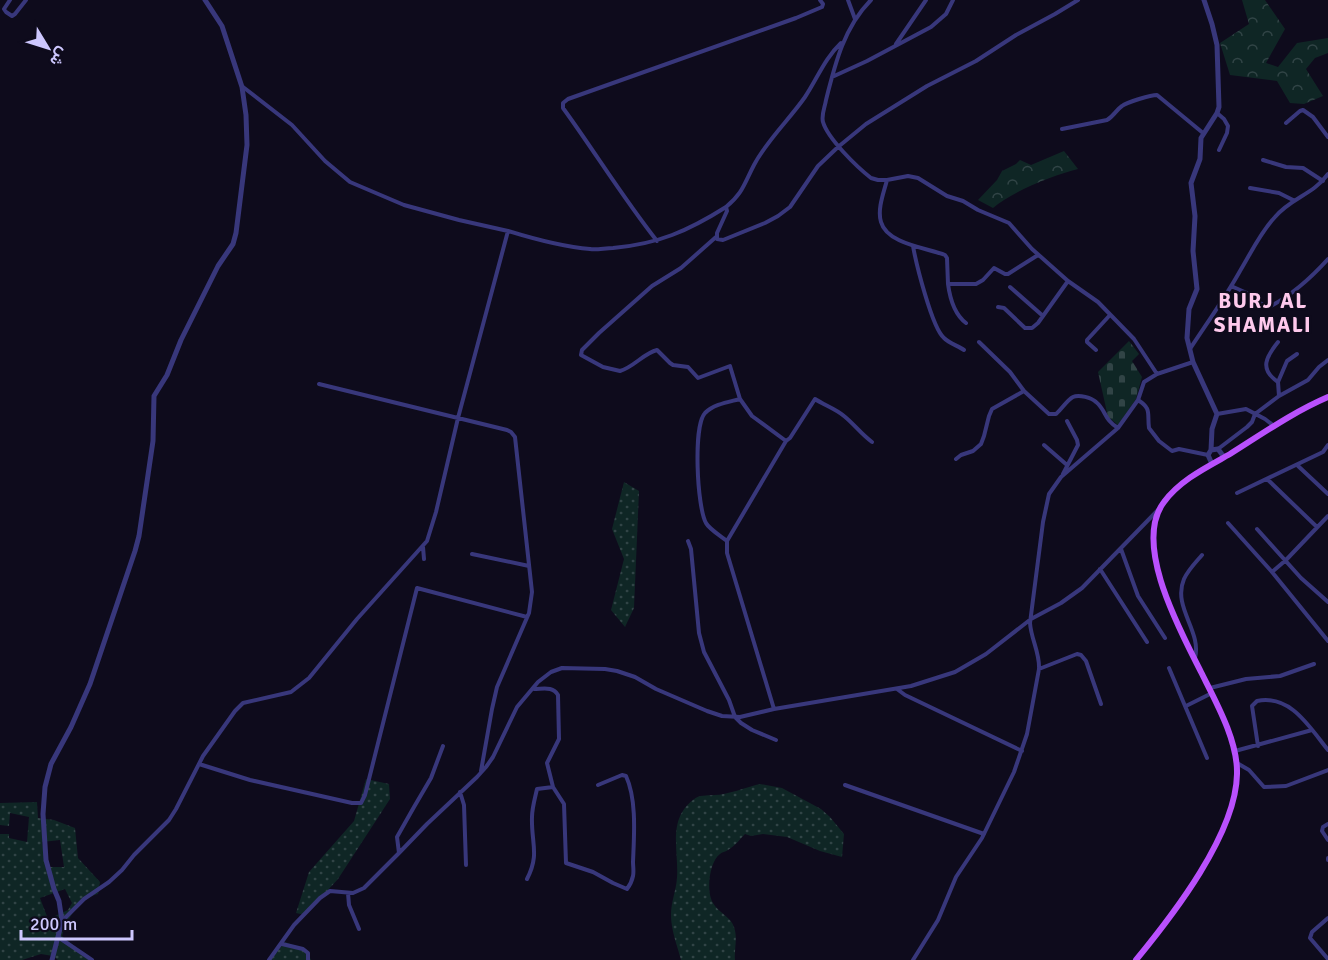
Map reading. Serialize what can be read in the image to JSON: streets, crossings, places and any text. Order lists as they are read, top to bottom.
{
  "districts": ["BURJ AL SHAMALI"],
  "scale_bar": "200 m",
  "north": "bottom right"
}
